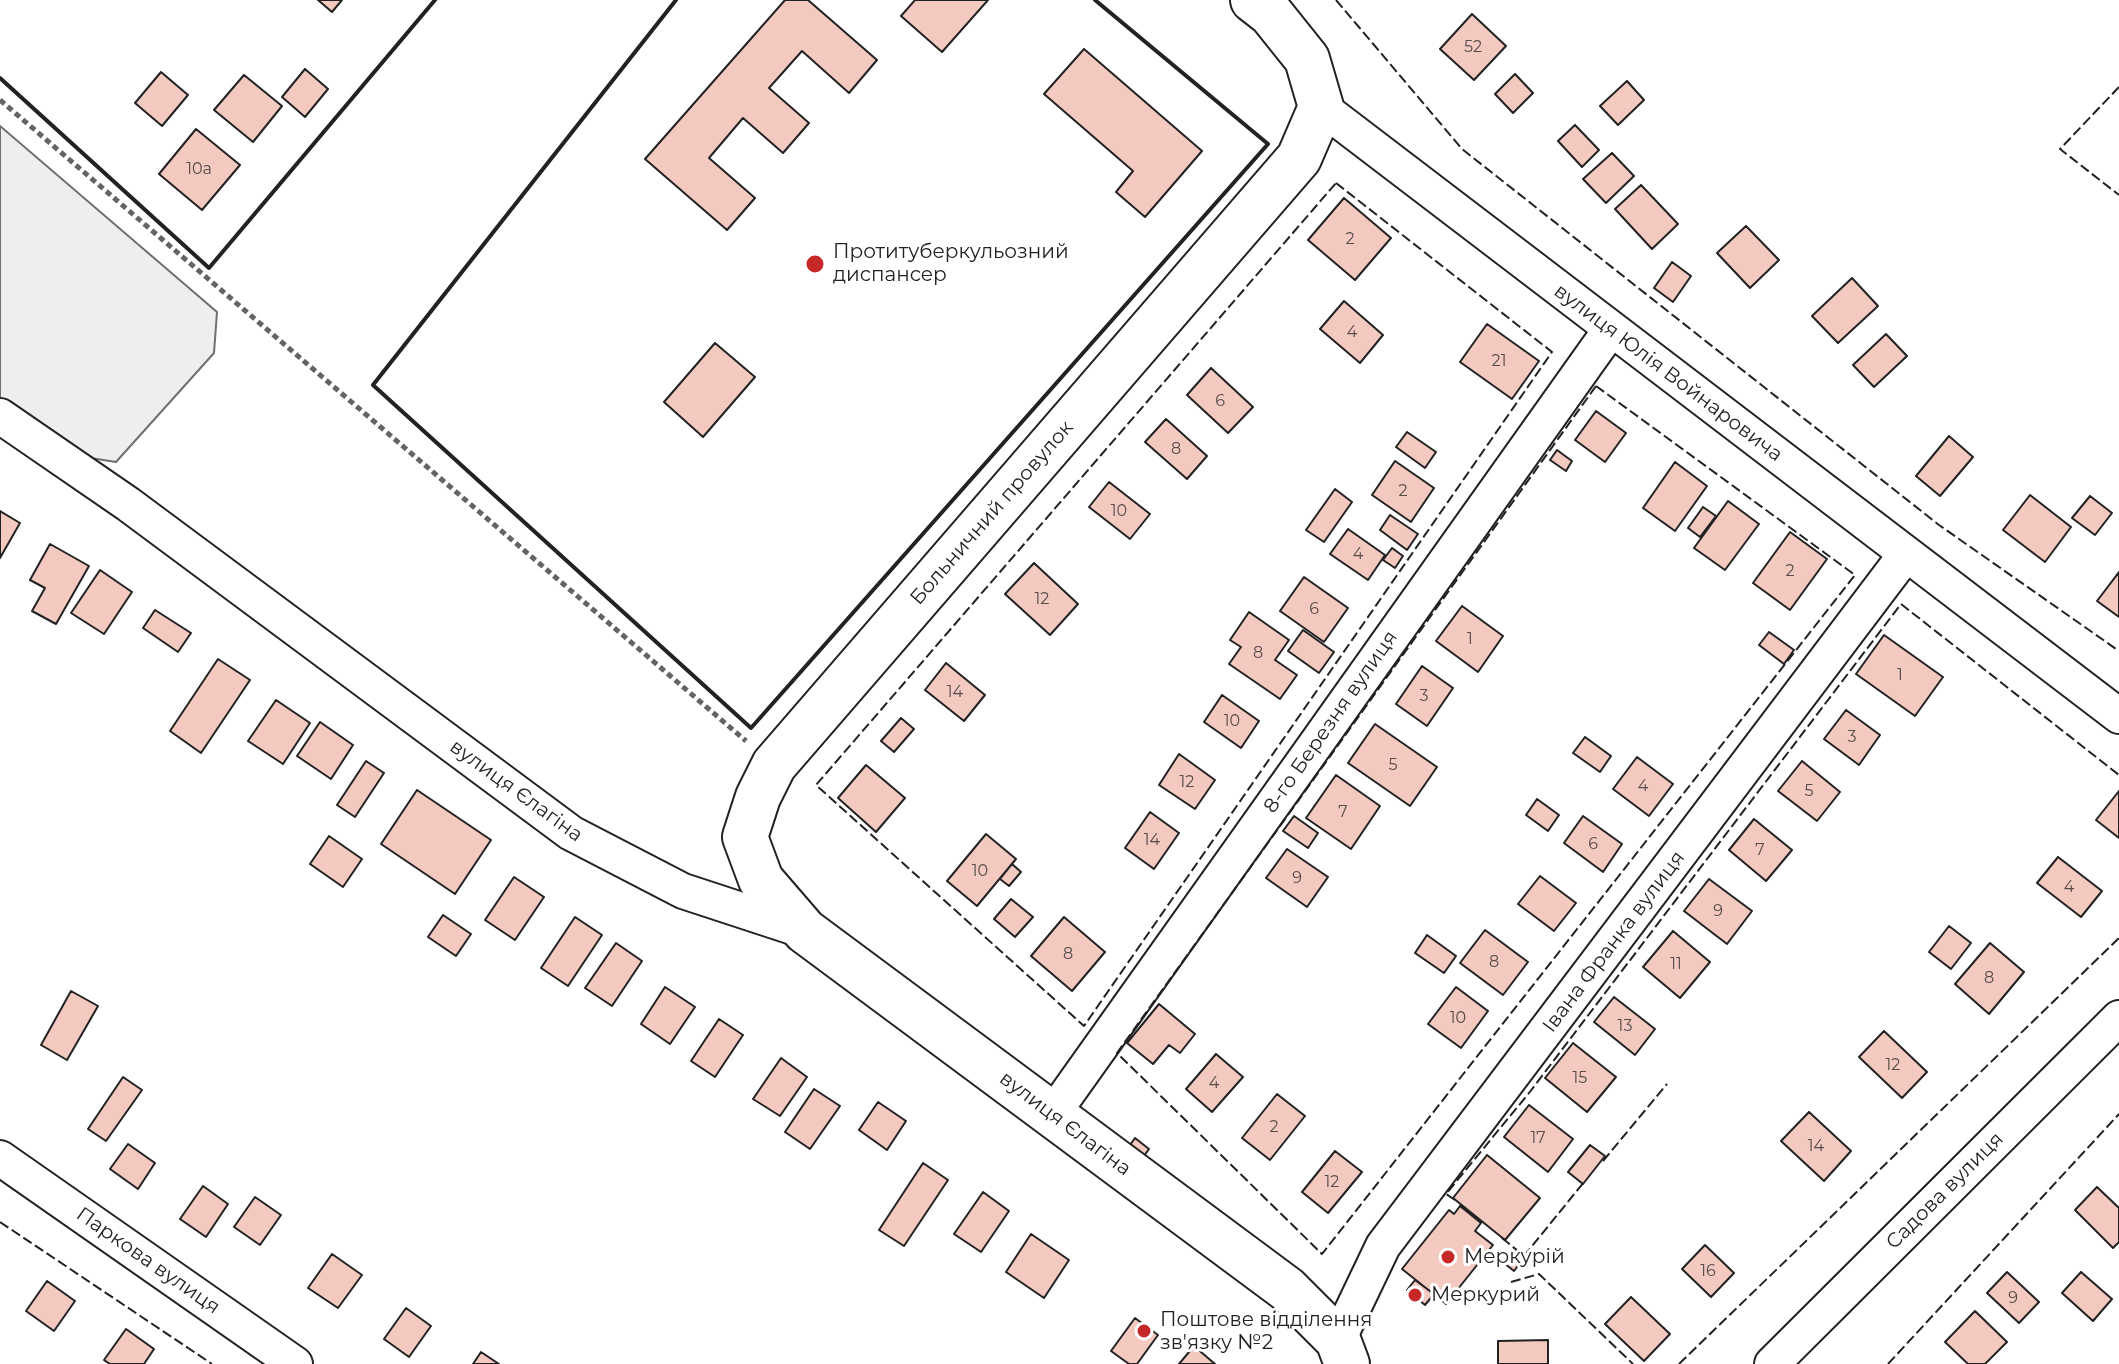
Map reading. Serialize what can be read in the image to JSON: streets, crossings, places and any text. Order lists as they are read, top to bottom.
{
  "streets": {
    "main road": ["Больничний провулок", "вулиця Єлагіна"],
    "street": [
      "вулиця Юлія Войнаровича",
      "8-го Березня вулиця",
      "Івана Франка вулиця",
      "Садова вулиця",
      "Паркова вулиця"
    ]
  },
  "crossings": [
    ["вулиця Юлія Войнаровича", "Больничний провулок"],
    ["вулиця Юлія Войнаровича", "8-го Березня вулиця"],
    ["вулиця Юлія Войнаровича", "Івана Франка вулиця"],
    ["Больничний провулок", "вулиця Єлагіна"],
    ["8-го Березня вулиця", "вулиця Єлагіна"],
    ["вулиця Єлагіна", "Івана Франка вулиця"]
  ],
  "places": [
    "Протитуберкульозний диспансер",
    "Меркурій",
    "Меркурий",
    "Поштове відділення зв'язку №2"
  ],
  "house_numbers": [
    "52",
    "10а",
    "2",
    "4",
    "21",
    "6",
    "8",
    "2",
    "10",
    "4",
    "2",
    "12",
    "6",
    "1",
    "8",
    "1",
    "14",
    "3",
    "10",
    "3",
    "5",
    "12",
    "4",
    "5",
    "7",
    "14",
    "6",
    "7",
    "10",
    "9",
    "4",
    "9",
    "8",
    "8",
    "11",
    "8",
    "10",
    "13",
    "12",
    "15",
    "4",
    "2",
    "17",
    "14",
    "12",
    "16",
    "9"
  ]
}
